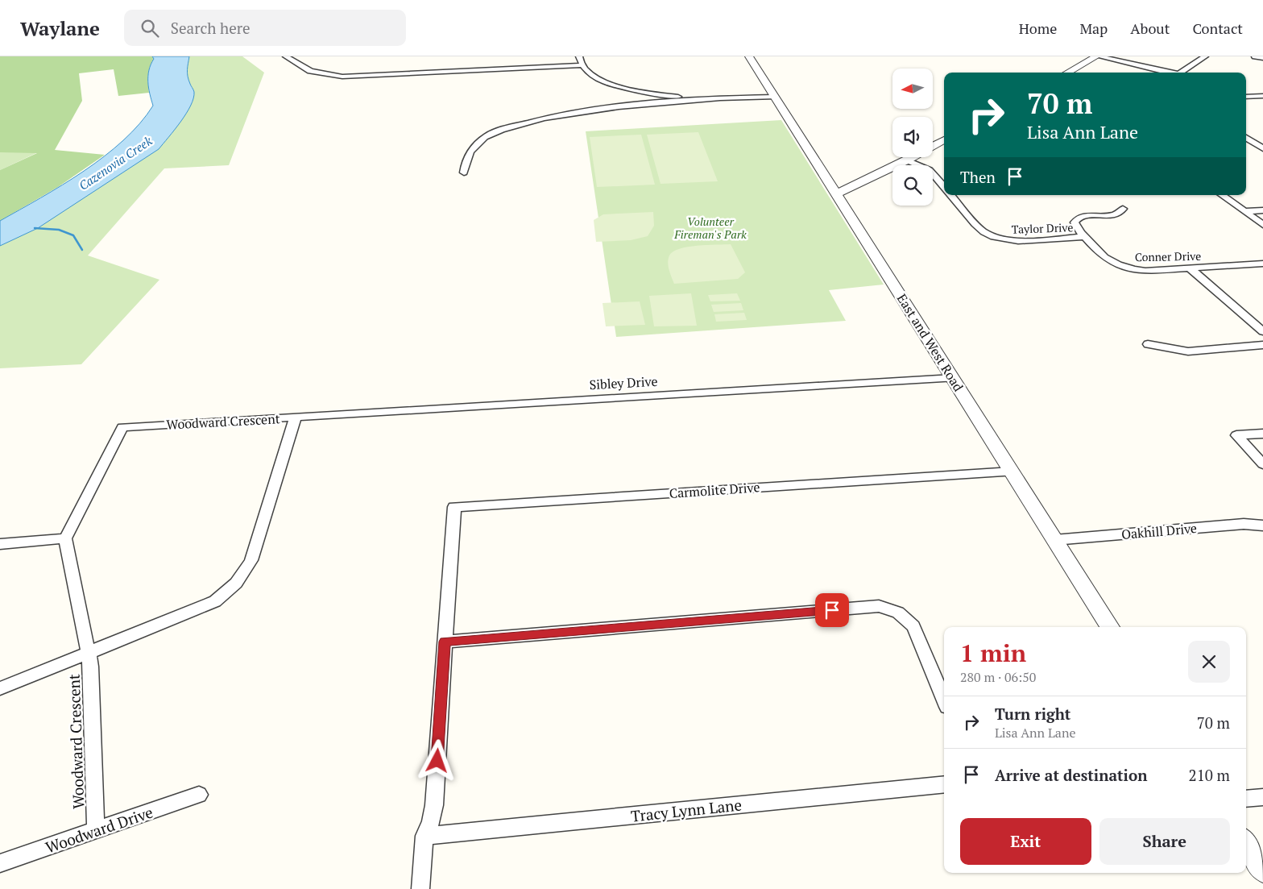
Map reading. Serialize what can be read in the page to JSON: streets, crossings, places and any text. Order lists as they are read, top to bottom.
{
  "streets": {
    "street": [
      "Taylor Drive",
      "Conner Drive",
      "East and West Road",
      "Sibley Drive",
      "Woodward Crescent",
      "Carmolite Drive",
      "Oakhill Drive",
      "Tracy Lynn Lane",
      "Woodward Drive"
    ]
  },
  "crossings": [
    ["Taylor Drive", "Conner Drive"],
    ["East and West Road", "Sibley Drive"],
    ["East and West Road", "Carmolite Drive"],
    ["East and West Road", "Oakhill Drive"],
    ["Sibley Drive", "Woodward Crescent"],
    ["Woodward Crescent", "Woodward Drive"]
  ],
  "water": ["Cazenovia Creek"],
  "parks": ["Volunteer Fireman's Park"],
  "north": "left",
  "page": {
    "header": "Waylane",
    "search": "Search here",
    "nav": [
      "Home",
      "Map",
      "About",
      "Contact"
    ],
    "turn": ["70 m", "Lisa Ann Lane"],
    "then": "Then",
    "heading": ["1 min", "280 m · 06:50"],
    "list": [
      {
        "name": "Turn right",
        "note": "Lisa Ann Lane",
        "value": "70 m"
      },
      {
        "name": "Arrive at destination",
        "value": "210 m"
      }
    ],
    "buttons": ["Exit", "Share"]
  }
}
